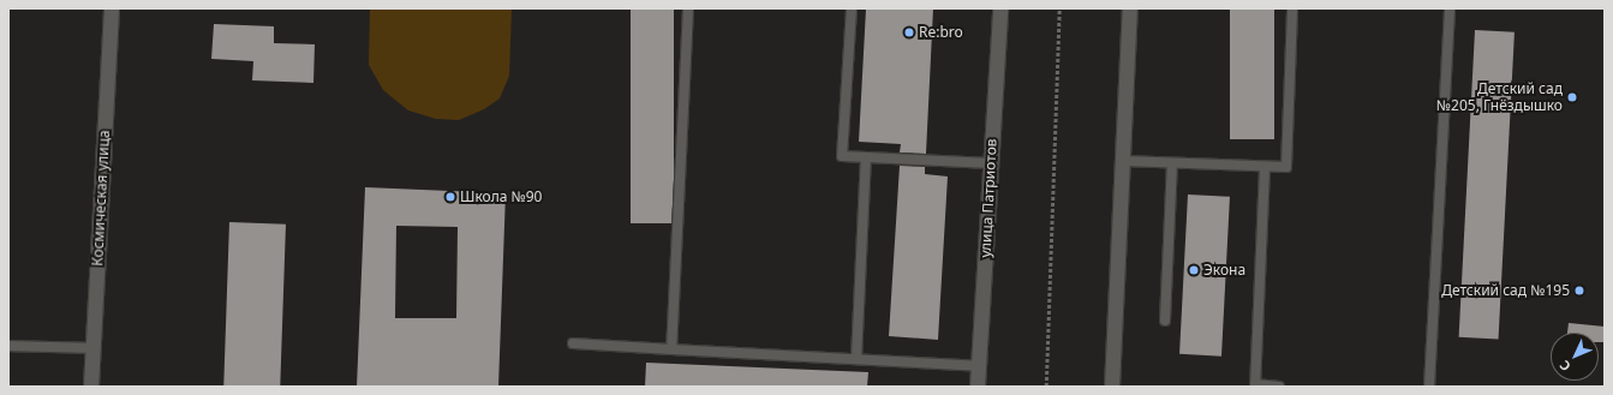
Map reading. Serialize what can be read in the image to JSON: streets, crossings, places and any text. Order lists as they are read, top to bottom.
{
  "streets": {
    "street": ["Космическая улица", "улица Патриотов"]
  },
  "places": [
    "Re:bro",
    "Детский сад №205, Гнёздышко",
    "Школа №90",
    "Экона",
    "Детский сад №195"
  ],
  "north": "bottom left"
}
